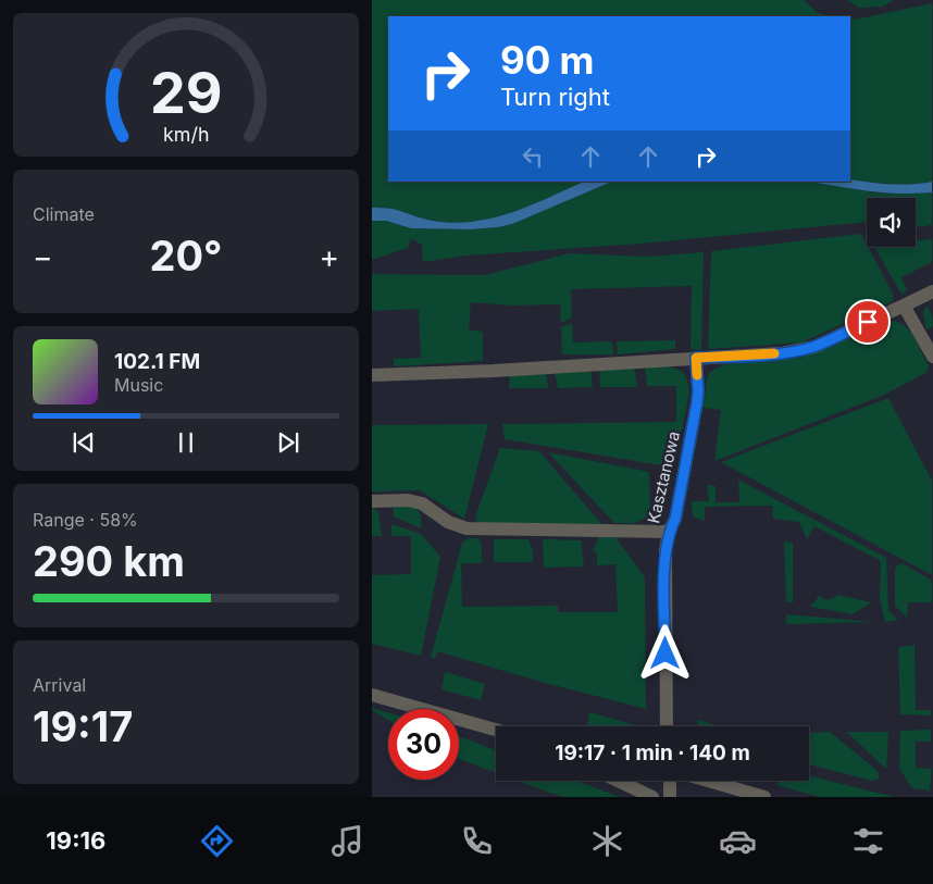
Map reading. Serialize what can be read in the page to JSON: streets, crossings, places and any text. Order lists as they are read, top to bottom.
{
  "streets": {
    "street": ["Kasztanowa"]
  },
  "page": {
    "turn": ["90 m", "Turn right"],
    "tile": [
      "Climate",
      ["Range · 58%", "290 km"],
      ["Arrival", "19:17"]
    ],
    "heat": ["−", "20°", "+"],
    "song": ["102.1 FM", "Music"],
    "limit": "30",
    "trip": "19:17 · 1 min · 140 m",
    "tabs": "19:16",
    "gauge": ["29", "km/h"]
  }
}
